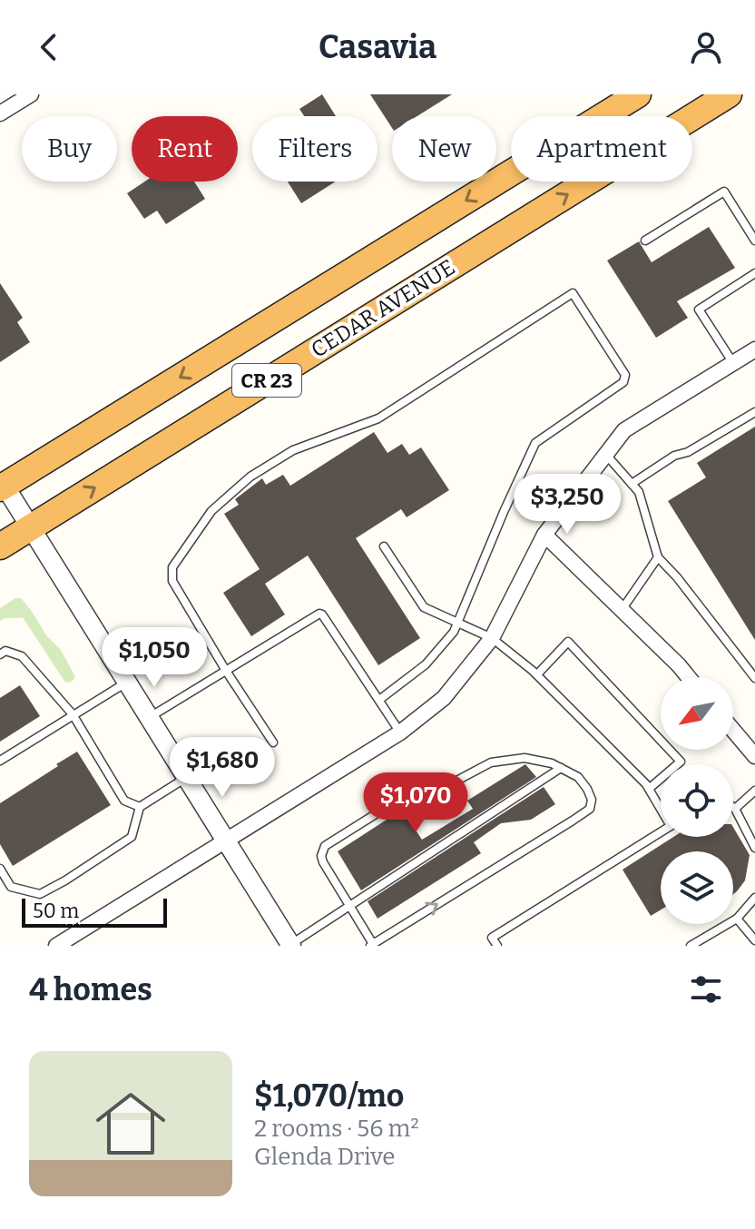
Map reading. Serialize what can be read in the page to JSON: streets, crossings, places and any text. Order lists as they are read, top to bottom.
{
  "streets": {
    "highway": ["CEDAR AVENUE", "CR 23"]
  },
  "scale_bar": "50 m",
  "north": "bottom left",
  "page": {
    "header": "Casavia",
    "chip": [
      "Buy",
      "Rent",
      "Filters",
      "New",
      "Apartment"
    ],
    "price": [
      "$3,250",
      "$1,050",
      "$1,680",
      "$1,070"
    ],
    "scale": "50 m",
    "heading": "4 homes",
    "list": [
      {
        "name": "$1,070/mo",
        "note": "2 rooms · 56 m² · Glenda Drive"
      }
    ]
  }
}
